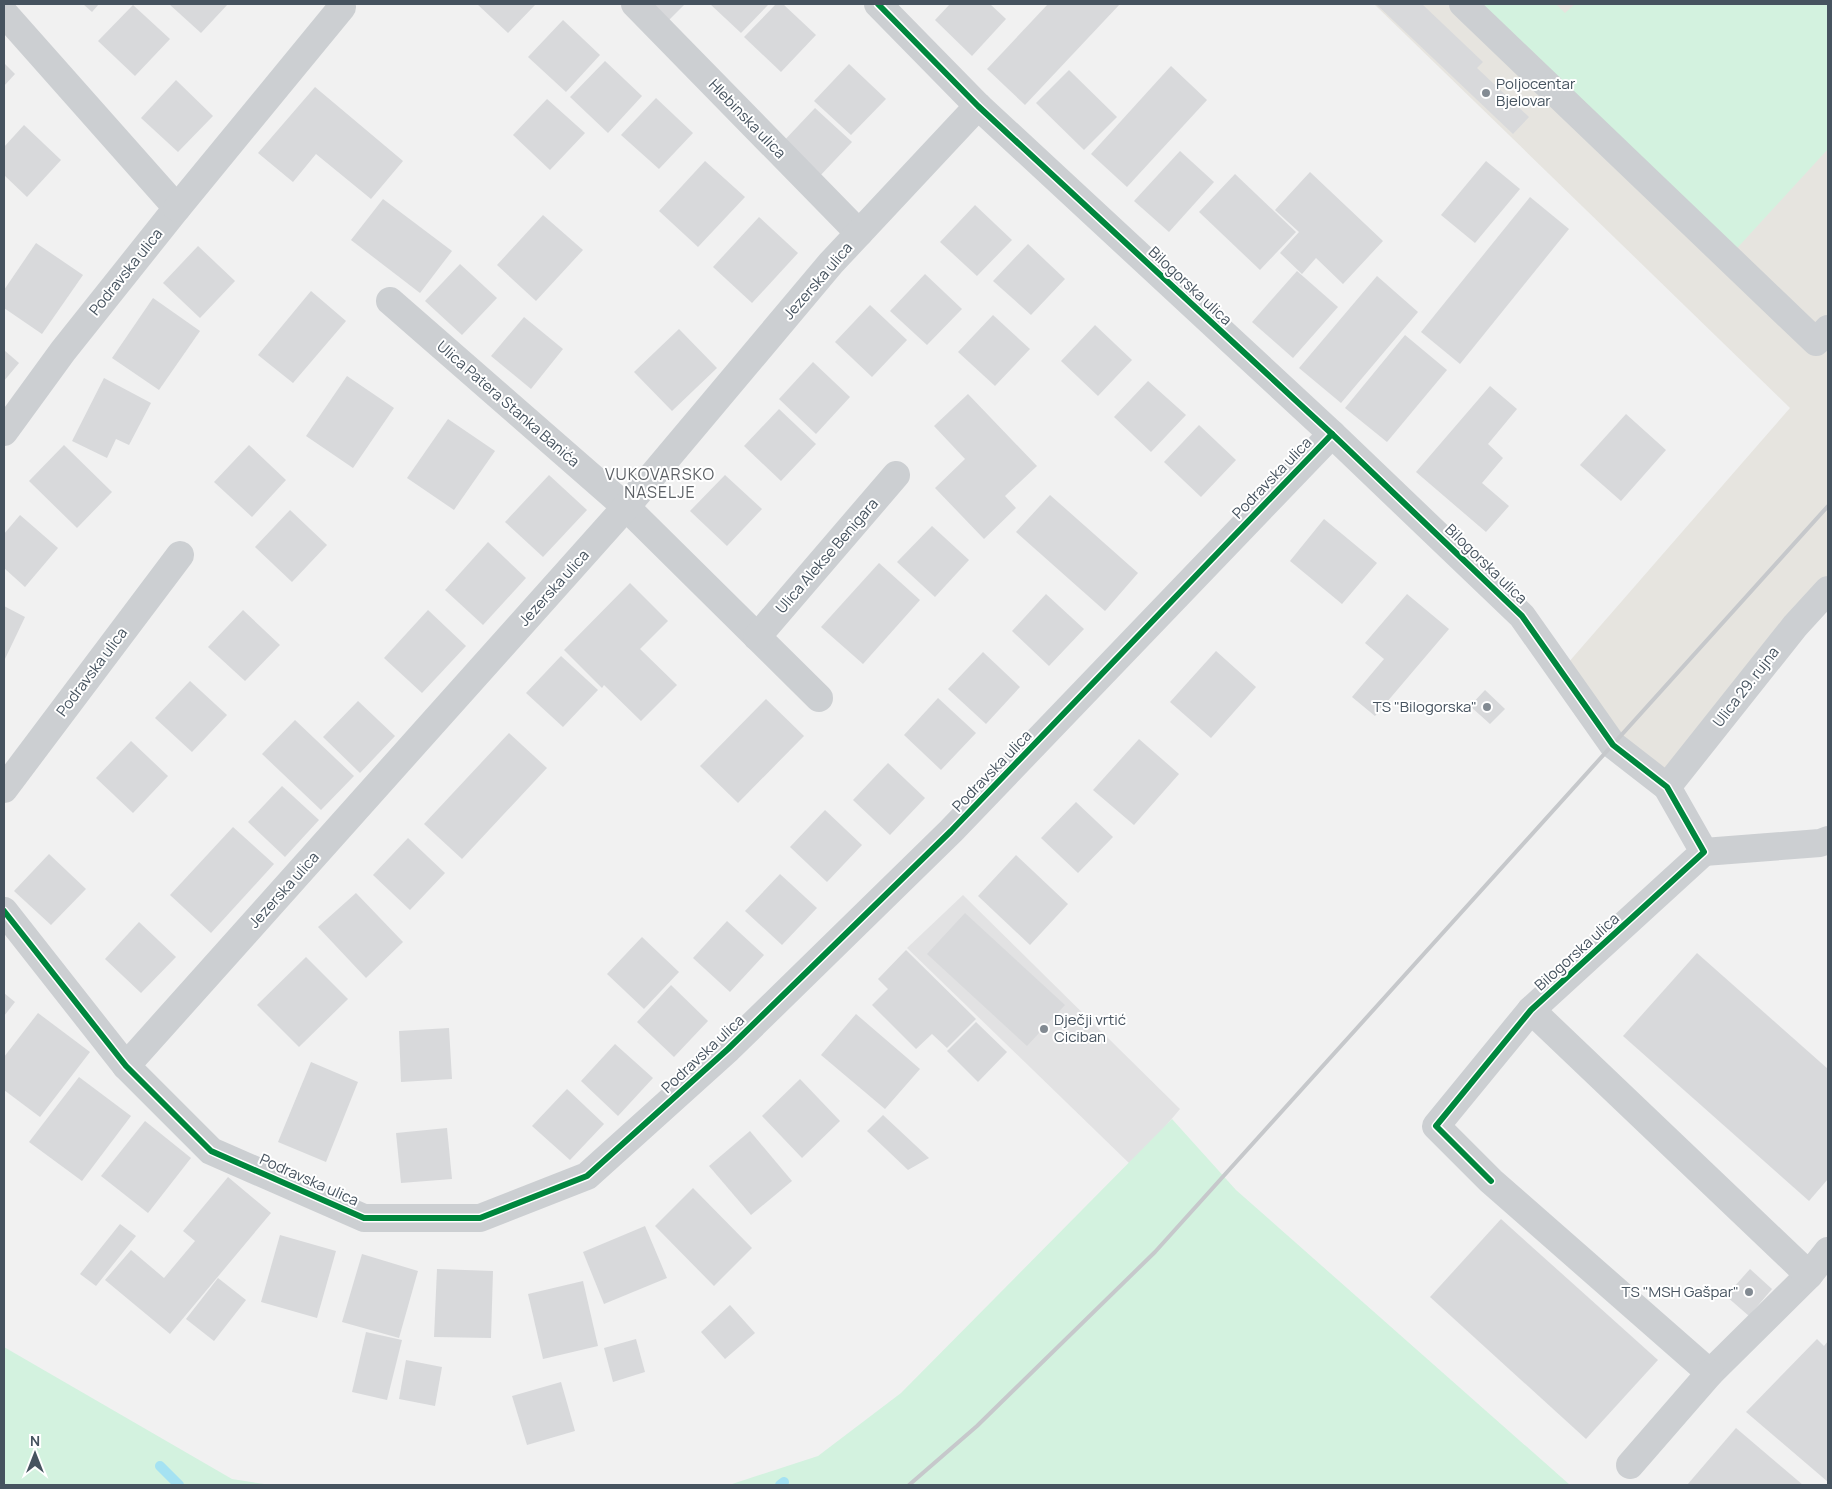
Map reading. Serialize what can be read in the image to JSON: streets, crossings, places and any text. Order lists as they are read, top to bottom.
{
  "streets": {
    "street": [
      "Hlebinska ulica",
      "Podravska ulica",
      "Jezerska ulica",
      "Bilogorska ulica",
      "Ulica Patera Stanka Banića",
      "Ulica Alekse Benigara",
      "Ulica 29. rujna"
    ]
  },
  "crossings": [
    ["Hlebinska ulica", "Jezerska ulica"],
    ["Podravska ulica", "Jezerska ulica"],
    ["Podravska ulica", "Bilogorska ulica"],
    ["Jezerska ulica", "Bilogorska ulica"],
    ["Jezerska ulica", "Ulica Patera Stanka Banića"],
    ["Bilogorska ulica", "Ulica 29. rujna"]
  ],
  "districts": ["VUKOVARSKO NASELJE"],
  "places": [
    "Poljocentar Bjelovar",
    "TS \"Bilogorska\"",
    "Dječji vrtić Ciciban",
    "TS \"MSH Gašpar\""
  ],
  "north": "top"
}
